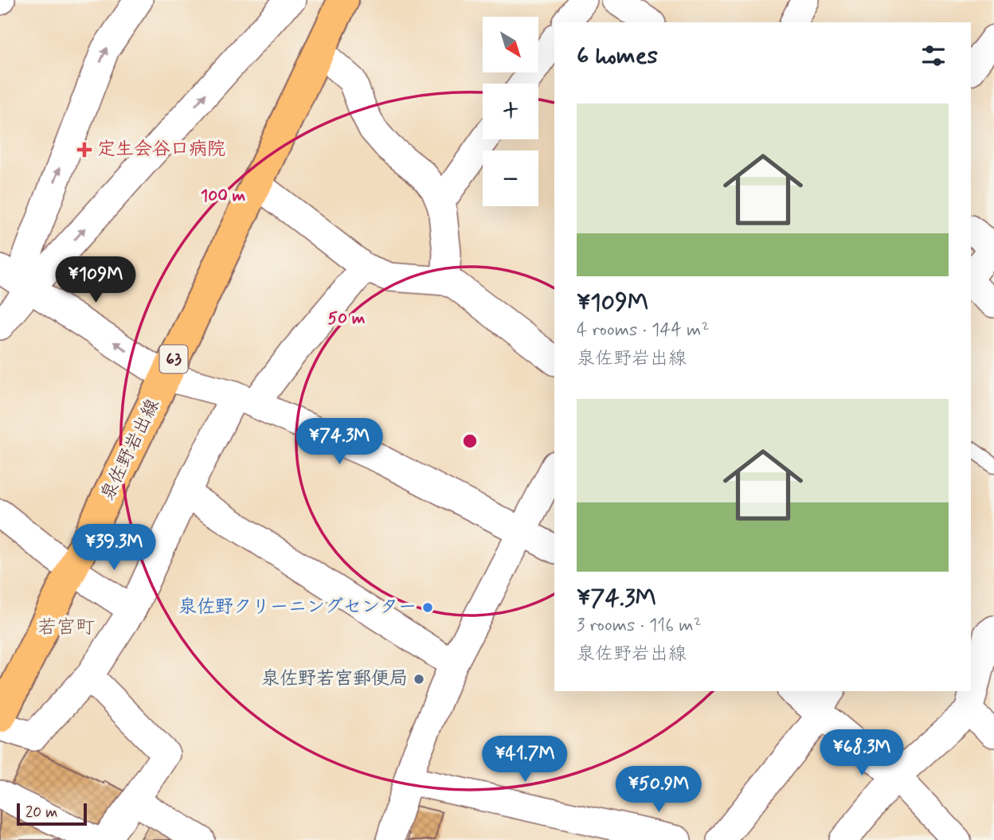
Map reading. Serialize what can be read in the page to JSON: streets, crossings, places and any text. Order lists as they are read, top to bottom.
{
  "streets": {
    "main road": ["63", "泉佐野岩出線"]
  },
  "districts": ["若宮町"],
  "places": {
    "health": ["定生会谷口病院"],
    "other": ["泉佐野クリーニングセンター", "泉佐野若宮郵便局"]
  },
  "scale_bar": "20 m",
  "north": "bottom right",
  "page": {
    "map_buttons": ["+", "−"],
    "heading": "6 homes",
    "list": [
      {
        "name": "¥109M",
        "note": "4 rooms · 144 m² · 泉佐野岩出線"
      },
      {
        "name": "¥74.3M",
        "note": "3 rooms · 116 m² · 泉佐野岩出線"
      }
    ],
    "price": [
      "¥109M",
      "¥74.3M",
      "¥39.3M",
      "¥68.3M",
      "¥41.7M",
      "¥50.9M"
    ],
    "scale": "20 m"
  },
  "rings": ["100 m", "50 m"]
}
